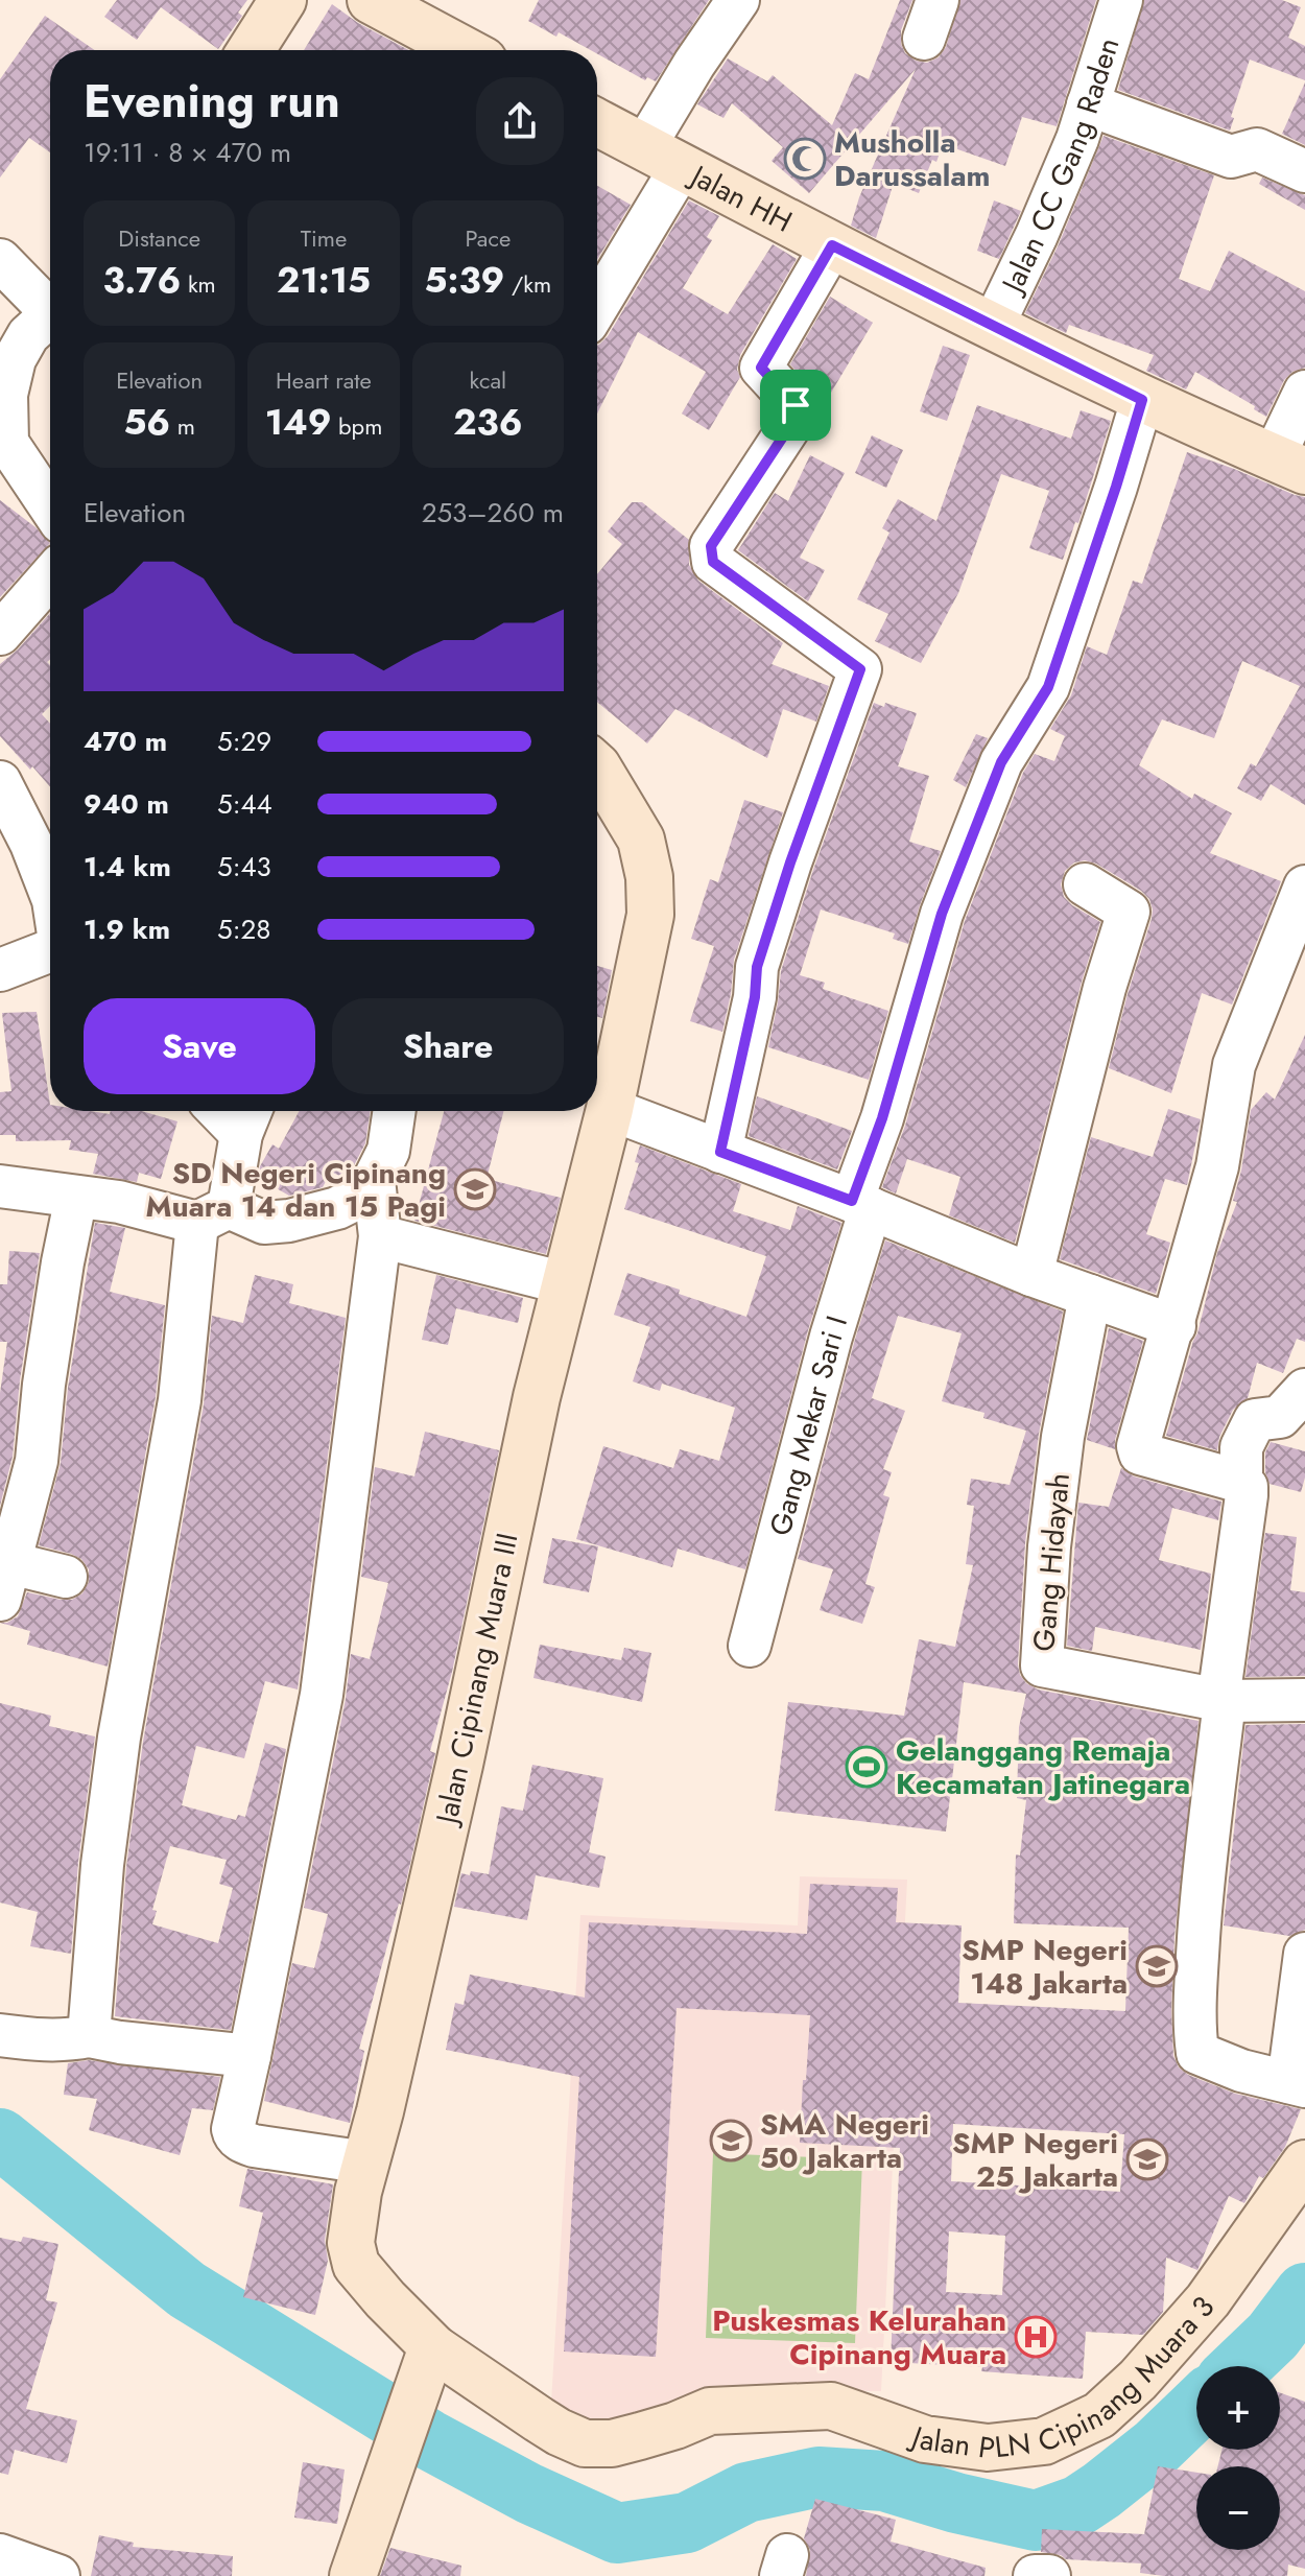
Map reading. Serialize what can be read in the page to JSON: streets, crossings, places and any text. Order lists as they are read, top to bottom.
{
  "streets": {
    "street": [
      "Jalan CC Gang Raden",
      "Jalan HH",
      "Gang Mekar Sari I",
      "Gang Hidayah",
      "Jalan Cipinang Muara III",
      "Jalan PLN Cipinang Muara 3"
    ]
  },
  "crossings": [
    ["Jalan CC Gang Raden", "Jalan HH"],
    ["Jalan HH", "Gang Mekar Sari I"],
    ["Jalan Cipinang Muara III", "Jalan PLN Cipinang Muara 3"]
  ],
  "places": {
    "mosque": ["Musholla Darussalam"],
    "school or university": [
      "SD Negeri Cipinang Muara 14 dan 15 Pagi",
      "SMP Negeri 148 Jakarta",
      "SMA Negeri 50 Jakarta",
      "SMP Negeri 25 Jakarta"
    ],
    "sports": ["Gelanggang Remaja Kecamatan Jatinegara"],
    "hospital": ["Puskesmas Kelurahan Cipinang Muara"]
  },
  "page": {
    "heading": ["Evening run", "19:11 · 8 × 470 m"],
    "stats": [
      ["Distance", "3.76 km"],
      ["Time", "21:15"],
      ["Pace", "5:39 /km"],
      ["Elevation", "56 m"],
      ["Heart rate", "149 bpm"],
      ["kcal", "236"]
    ],
    "chart": ["Elevation", "253–260 m"],
    "list": [
      {
        "name": "470 m",
        "note": "5:29"
      },
      {
        "name": "940 m",
        "note": "5:44"
      },
      {
        "name": "1.4 km",
        "note": "5:43"
      },
      {
        "name": "1.9 km",
        "note": "5:28"
      }
    ],
    "buttons": ["Save", "Share"],
    "map_buttons": ["+", "−"]
  }
}
